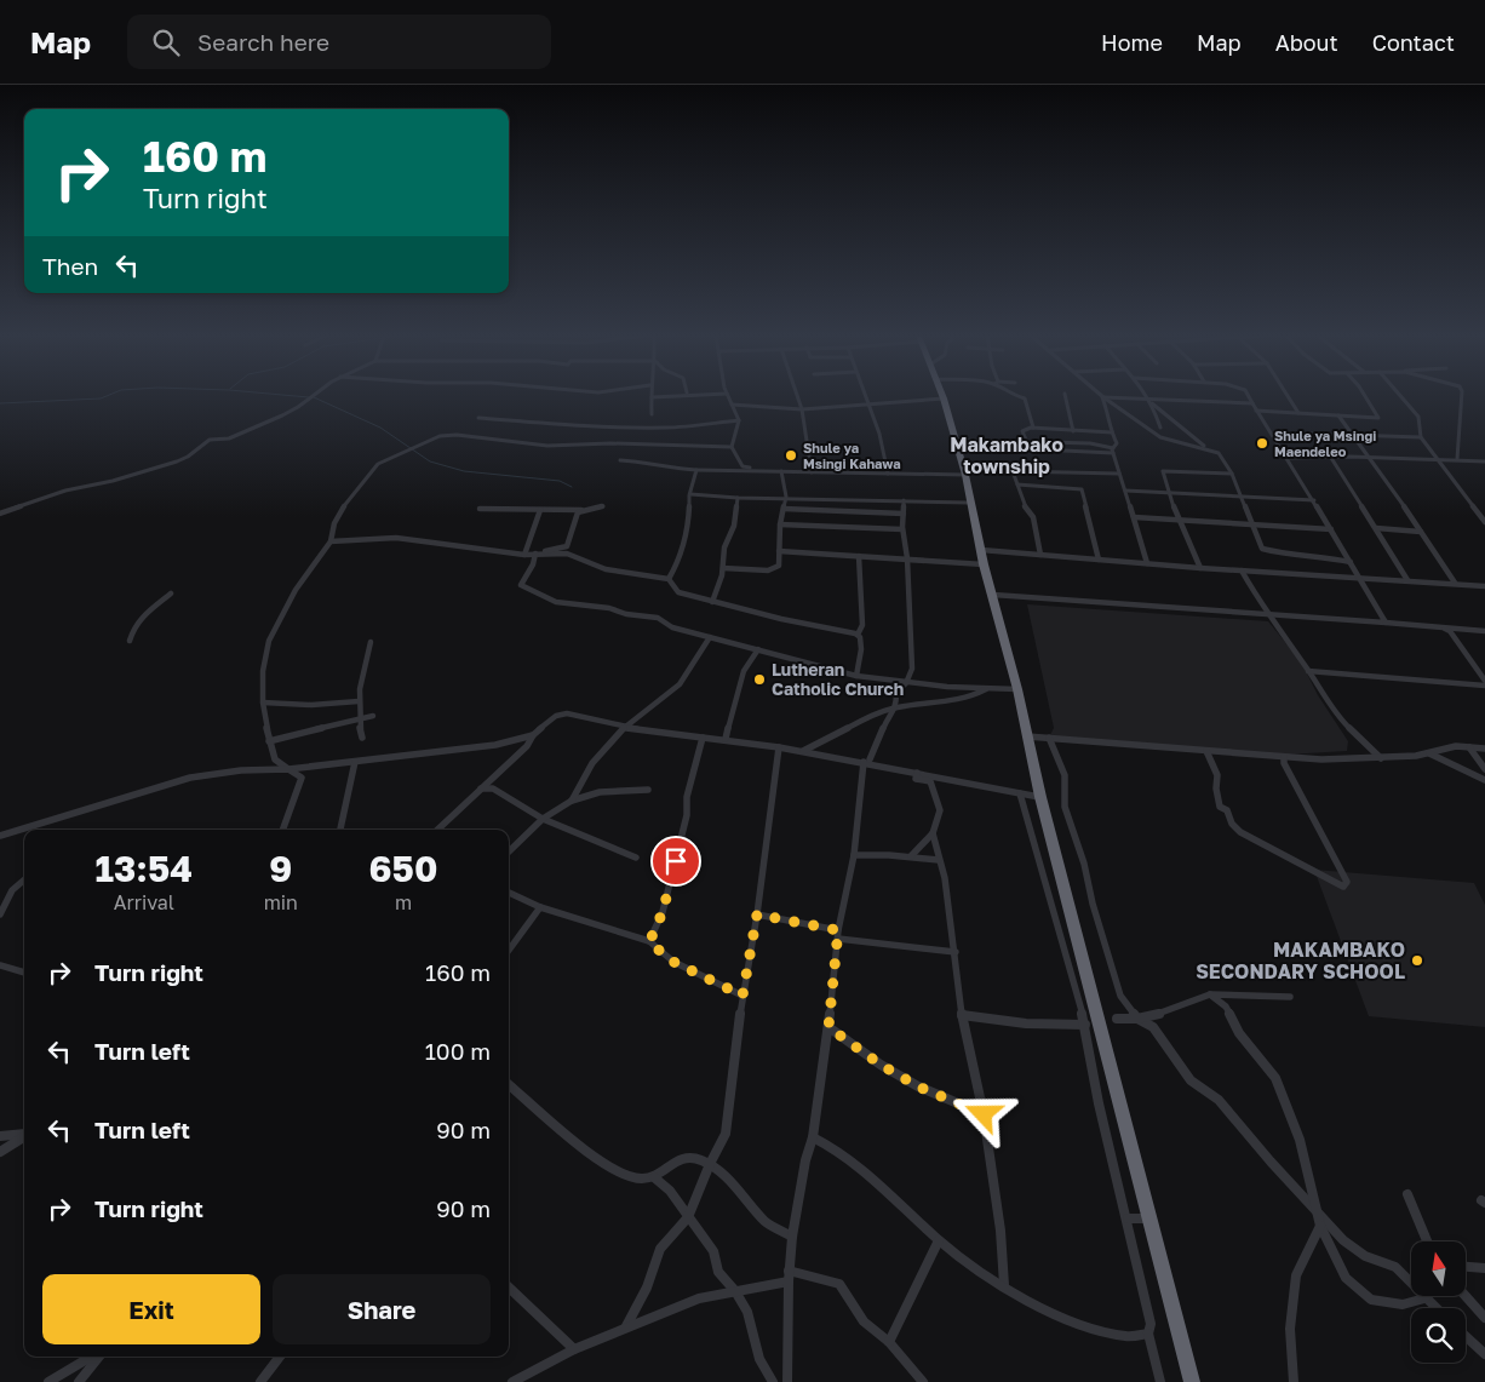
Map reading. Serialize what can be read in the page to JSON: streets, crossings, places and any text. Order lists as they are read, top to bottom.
{
  "districts": ["Makambako township"],
  "places": [
    "Shule ya Msingi Maendeleo",
    "Shule ya Msingi Kahawa",
    "Lutheran Catholic Church",
    "MAKAMBAKO SECONDARY SCHOOL"
  ],
  "north": "top",
  "page": {
    "header": "Map",
    "search": "Search here",
    "nav": [
      "Home",
      "Map",
      "About",
      "Contact"
    ],
    "turn": ["160 m", "Turn right"],
    "then": "Then",
    "eta": [
      "13:54",
      "Arrival",
      "9",
      "min",
      "650",
      "m"
    ],
    "list": [
      {
        "name": "Turn right",
        "value": "160 m"
      },
      {
        "name": "Turn left",
        "value": "100 m"
      },
      {
        "name": "Turn left",
        "value": "90 m"
      },
      {
        "name": "Turn right",
        "value": "90 m"
      }
    ],
    "buttons": ["Exit", "Share"]
  }
}
